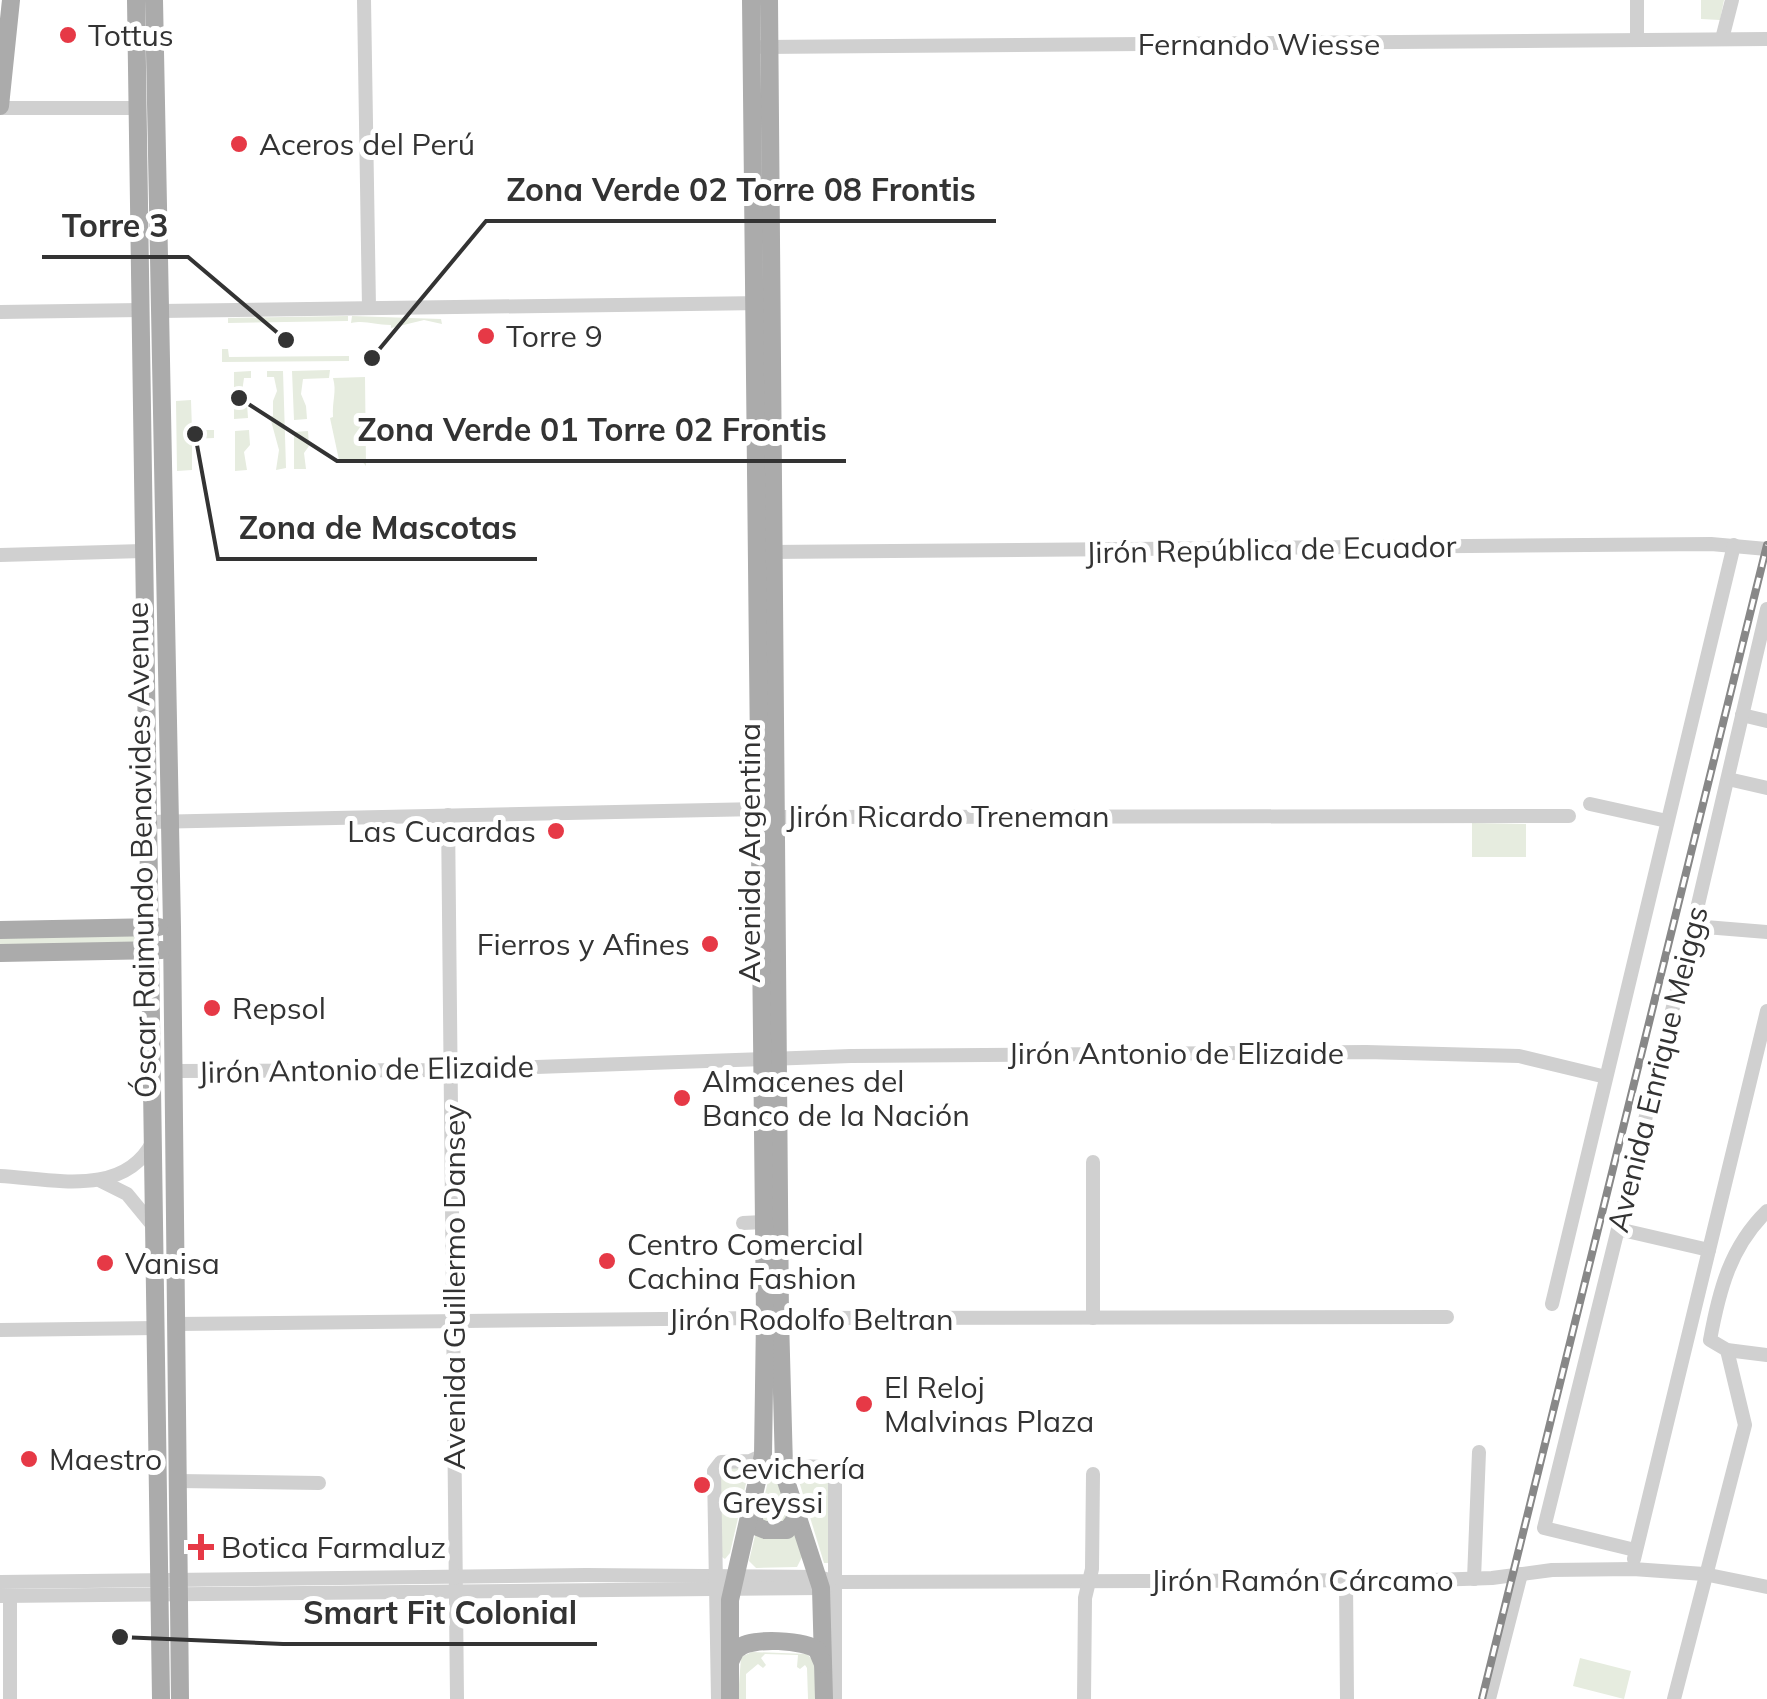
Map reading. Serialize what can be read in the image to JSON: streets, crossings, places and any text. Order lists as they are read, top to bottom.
{
  "streets": {
    "main road": ["Óscar Raimundo Benavides Avenue", "Avenida Argentina"],
    "street": [
      "Fernando Wiesse",
      "Jirón República de Ecuador",
      "Jirón Ricardo Treneman",
      "Jirón Antonio de Elizaide",
      "Avenida Enrique Meiggs",
      "Avenida Guillermo Dansey",
      "Jirón Rodolfo Beltran",
      "Jirón Ramón Cárcamo"
    ]
  },
  "crossings": [
    ["Fernando Wiesse", "Avenida Argentina"],
    ["Jirón República de Ecuador", "Avenida Argentina"],
    ["Jirón Ricardo Treneman", "Óscar Raimundo Benavides Avenue"],
    ["Jirón Ricardo Treneman", "Avenida Argentina"],
    ["Jirón Ricardo Treneman", "Avenida Guillermo Dansey"],
    ["Óscar Raimundo Benavides Avenue", "Jirón Antonio de Elizaide"],
    ["Óscar Raimundo Benavides Avenue", "Jirón Rodolfo Beltran"],
    ["Óscar Raimundo Benavides Avenue", "Jirón Ramón Cárcamo"],
    ["Avenida Argentina", "Jirón Antonio de Elizaide"],
    ["Avenida Argentina", "Jirón Rodolfo Beltran"],
    ["Avenida Argentina", "Jirón Ramón Cárcamo"],
    ["Jirón Antonio de Elizaide", "Avenida Guillermo Dansey"],
    ["Avenida Guillermo Dansey", "Jirón Rodolfo Beltran"],
    ["Avenida Guillermo Dansey", "Jirón Ramón Cárcamo"]
  ],
  "places": {
    "other": [
      "Tottus",
      "Aceros del Perú",
      "Torre 9",
      "Torre 3",
      "Zona Verde 02 Torre 08 Frontis",
      "Zona Verde 01 Torre 02 Frontis",
      "Zona de Mascotas",
      "Las Cucardas",
      "Fierros y Afines",
      "Repsol",
      "Almacenes del Banco de la Nación",
      "Centro Comercial Cachina Fashion",
      "Vanisa",
      "El Reloj Malvinas Plaza",
      "Maestro",
      "Cevichería Greyssi",
      "Smart Fit Colonial"
    ],
    "health": ["Botica Farmaluz"]
  }
}
